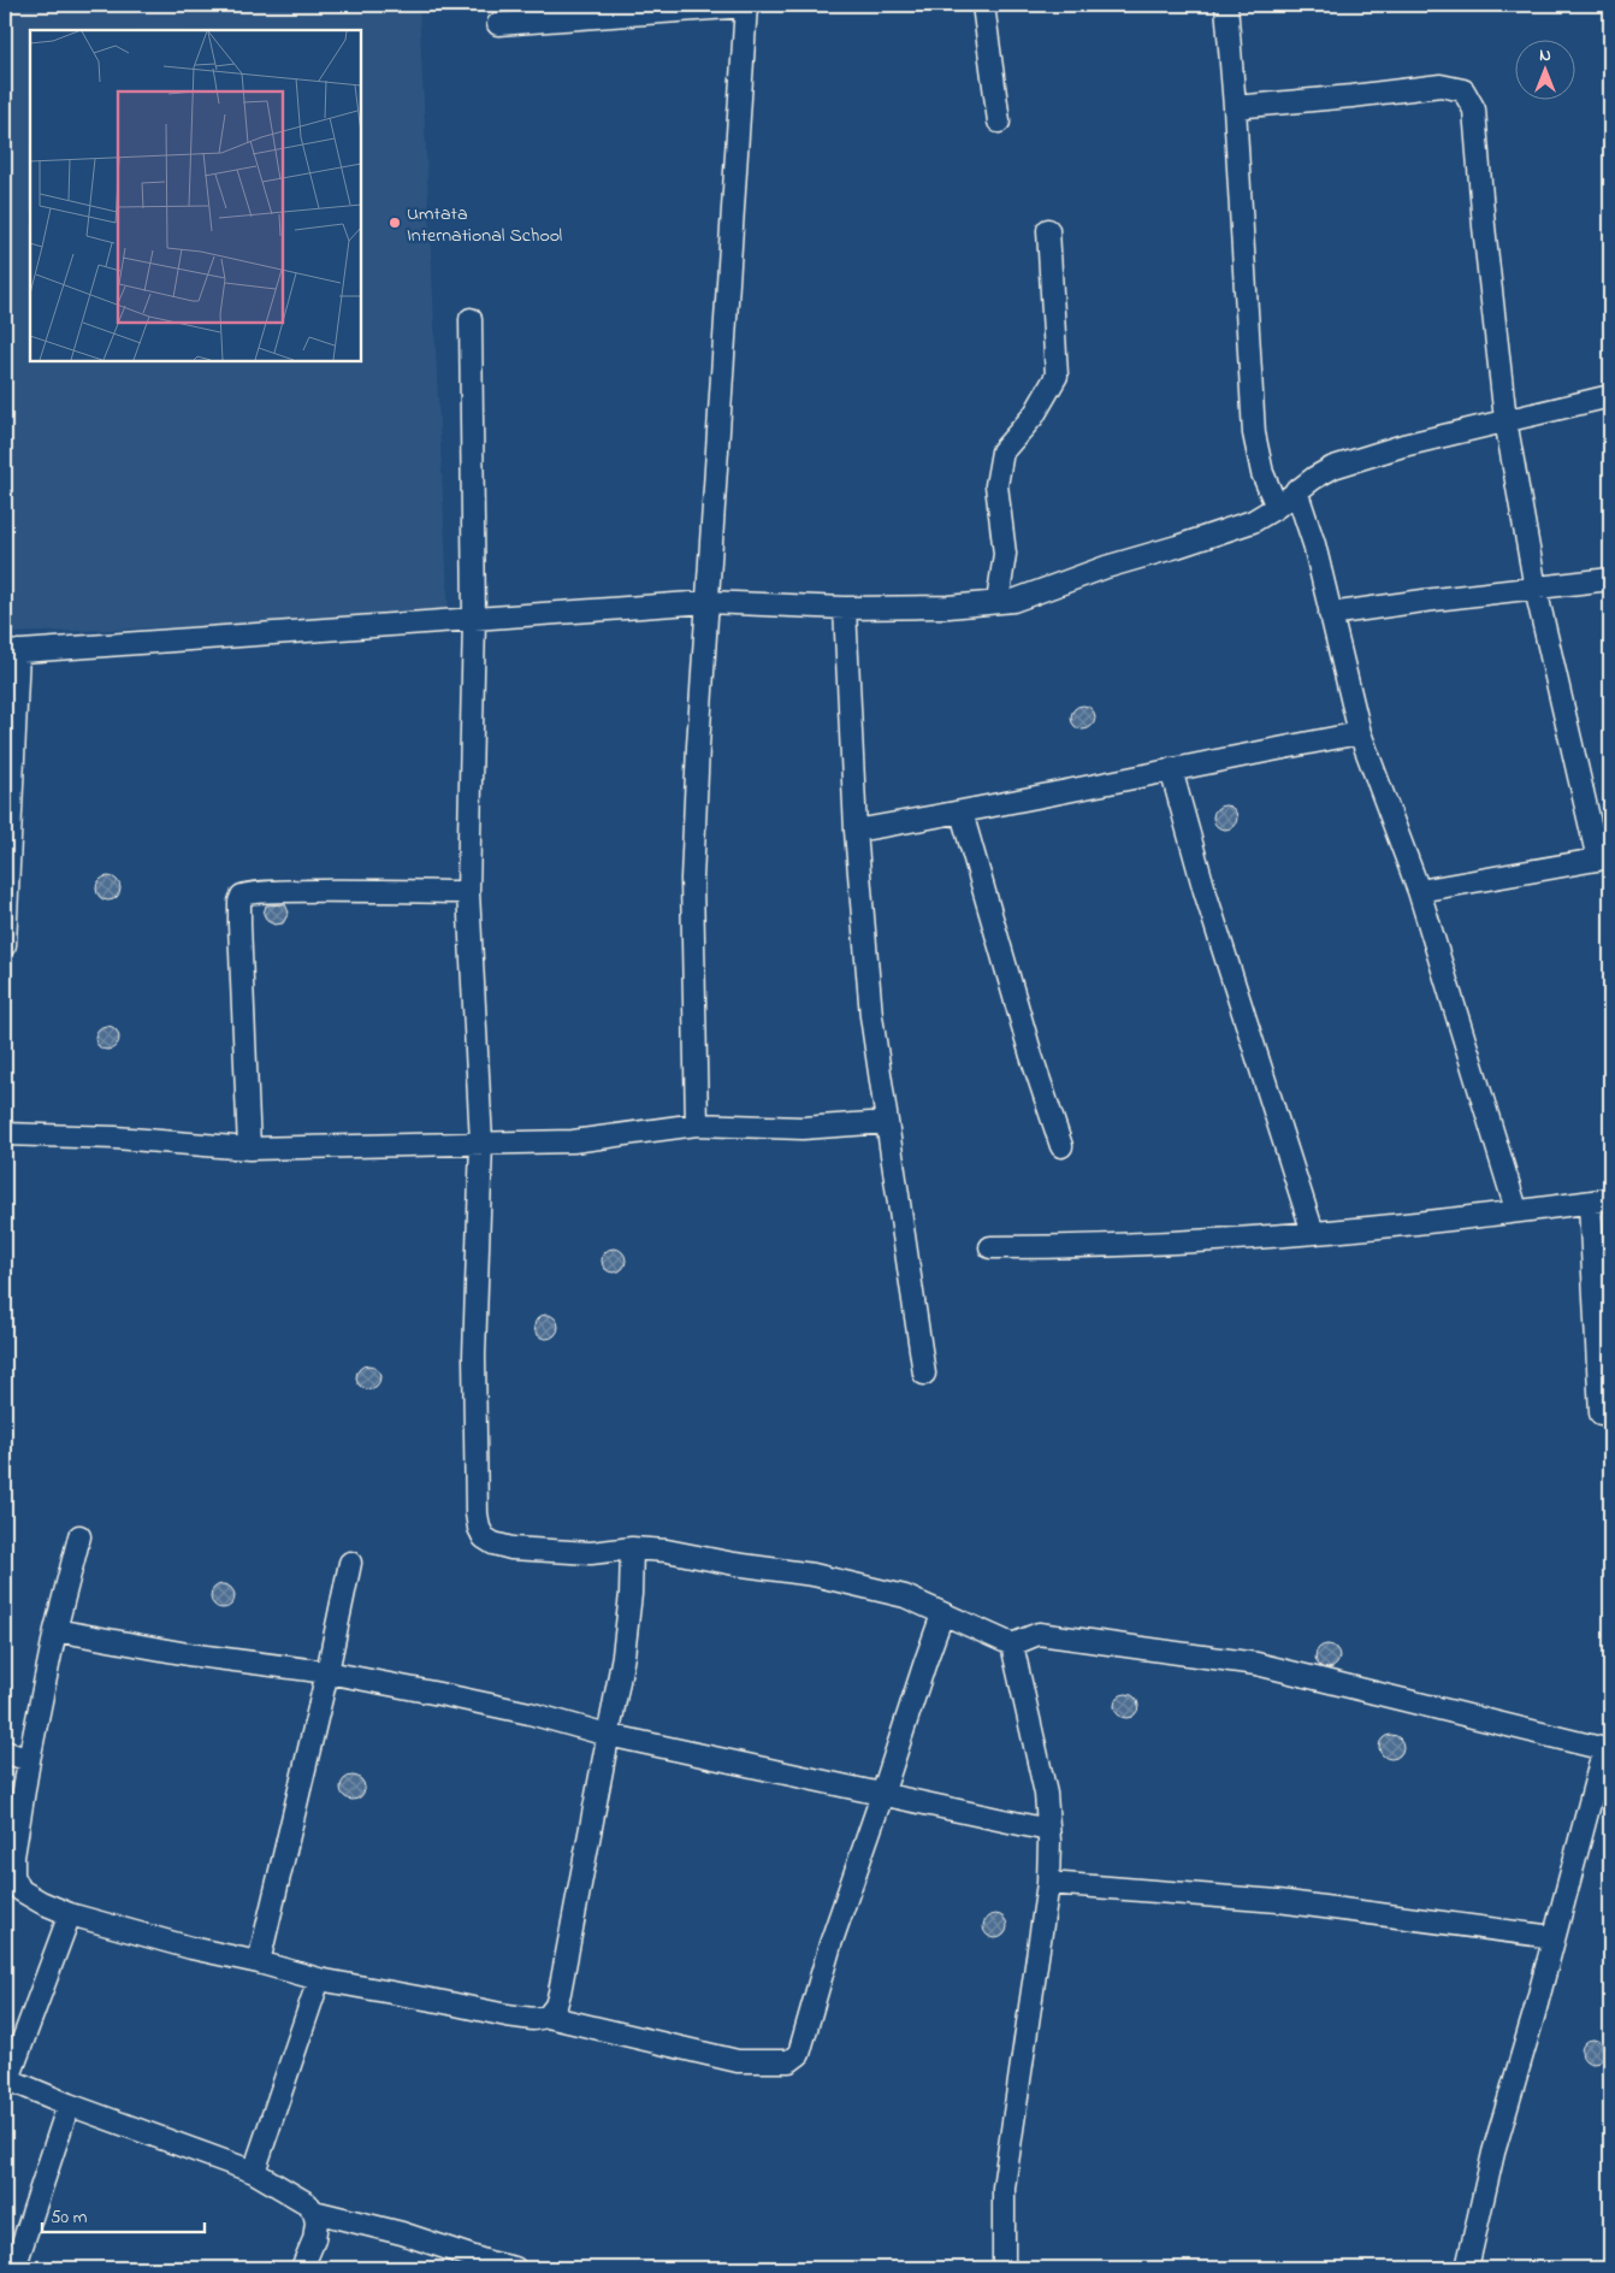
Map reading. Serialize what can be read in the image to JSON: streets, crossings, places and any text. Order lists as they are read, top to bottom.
{
  "places": ["Umtata International School"],
  "scale_bar": "50 m",
  "north": "top"
}
